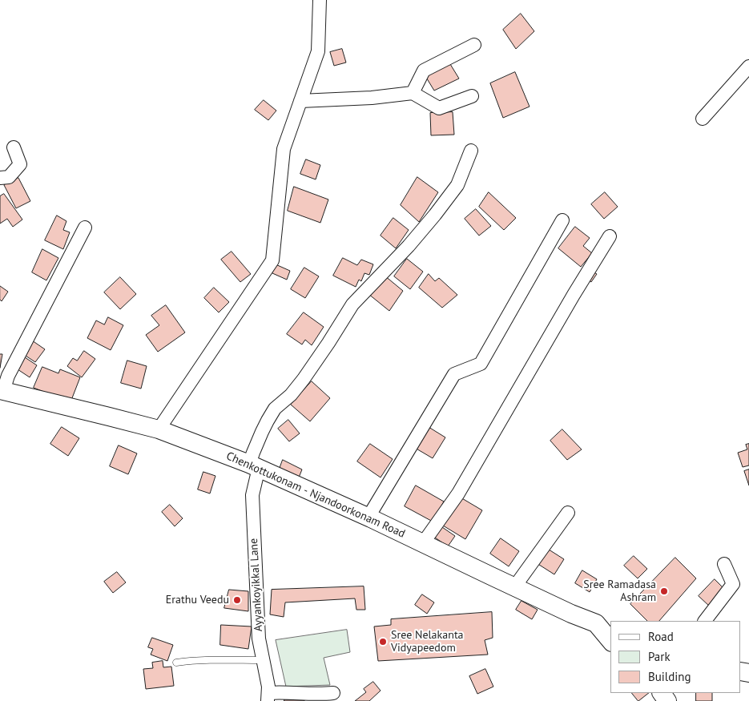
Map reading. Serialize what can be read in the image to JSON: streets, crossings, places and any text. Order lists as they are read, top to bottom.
{
  "streets": {
    "main road": ["Chenkottukonam - Njandoorkonam Road"],
    "street": ["Ayyankoyikkal Lane"]
  },
  "crossings": [
    ["Chenkottukonam - Njandoorkonam Road", "Ayyankoyikkal Lane"]
  ],
  "places": ["Sree Ramadasa Ashram", "Erathu Veedu", "Sree Nelakanta Vidyapeedom"],
  "legend": ["Road", "Park", "Building"]
}
